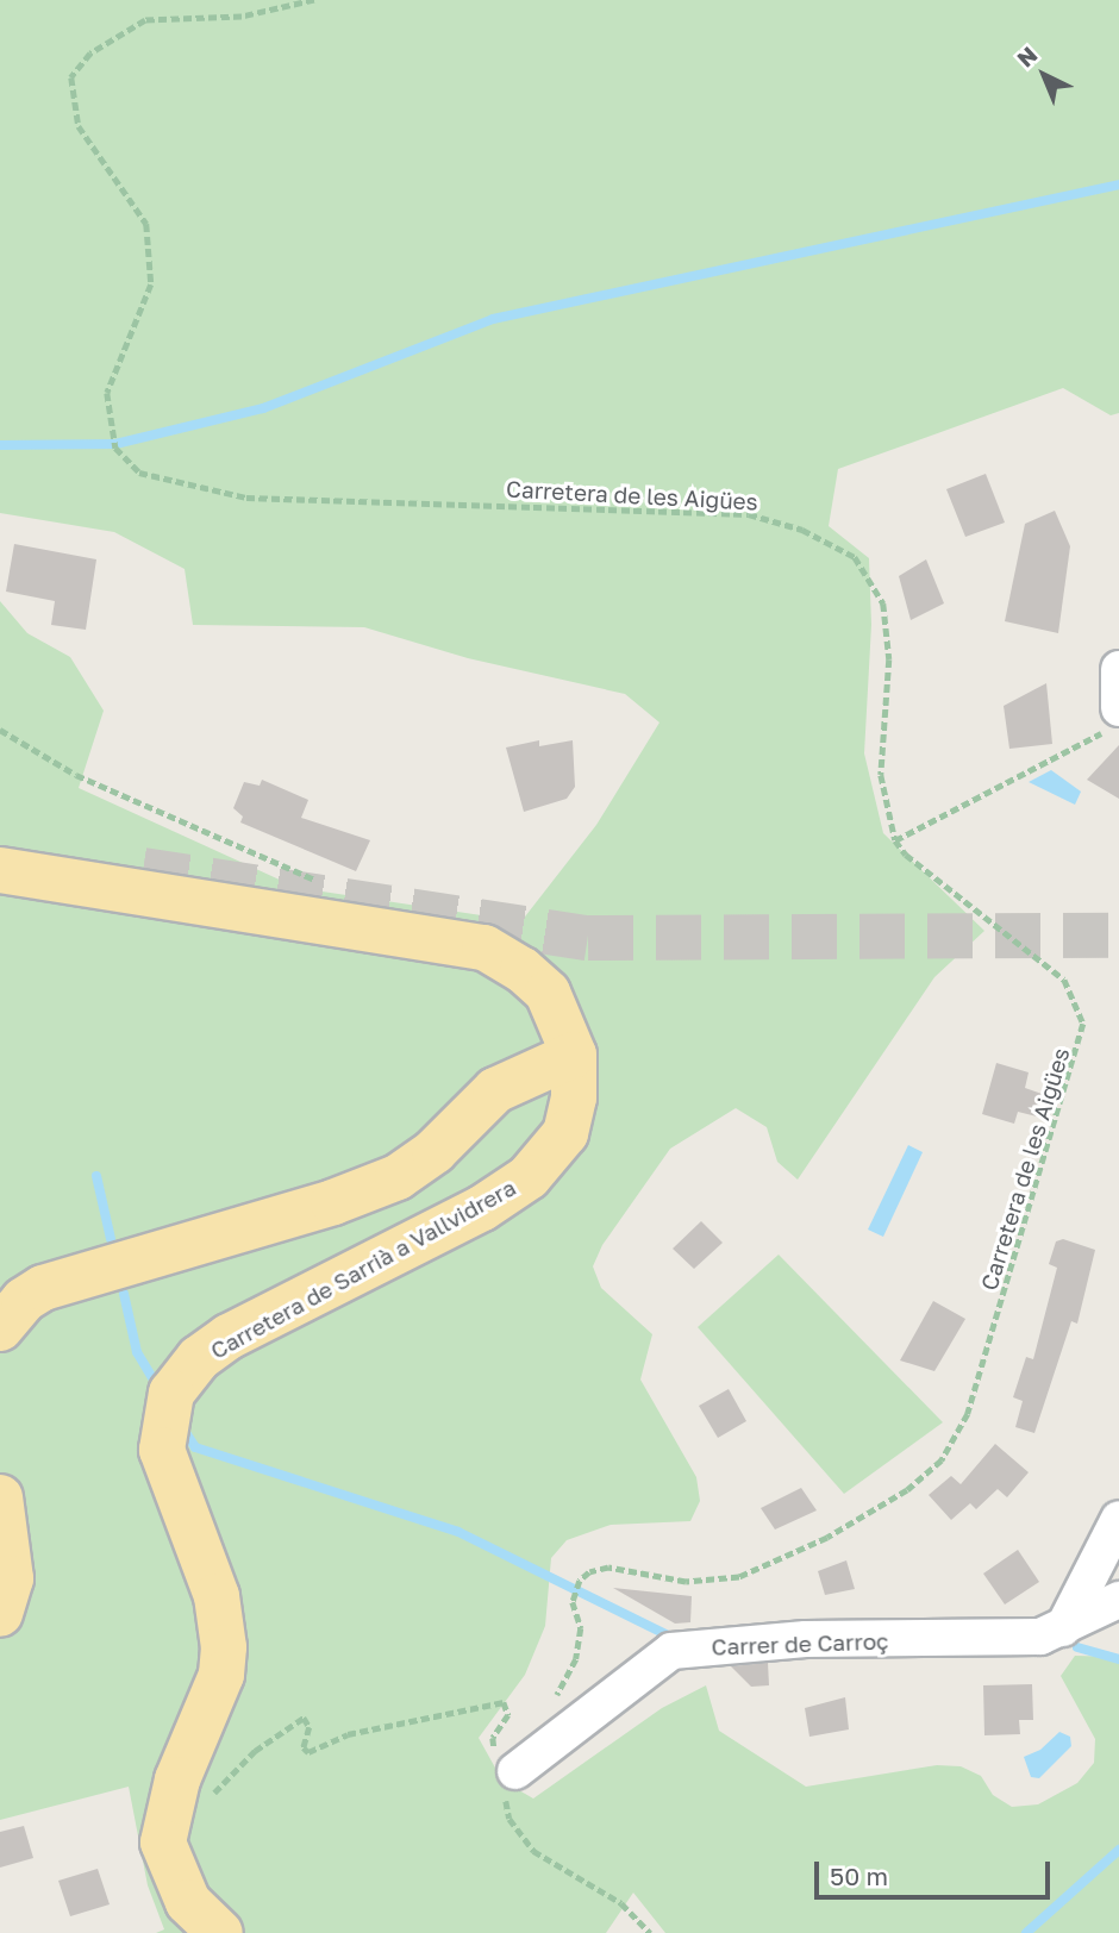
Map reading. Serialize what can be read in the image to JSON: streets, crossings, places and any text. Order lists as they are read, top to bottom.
{
  "streets": {
    "main road": ["Carretera de Sarrià a Vallvidrera"],
    "street": ["Carrer de Carroç"],
    "path": ["Carretera de les Aigües"]
  },
  "scale_bar": "50 m",
  "north": "top left"
}
